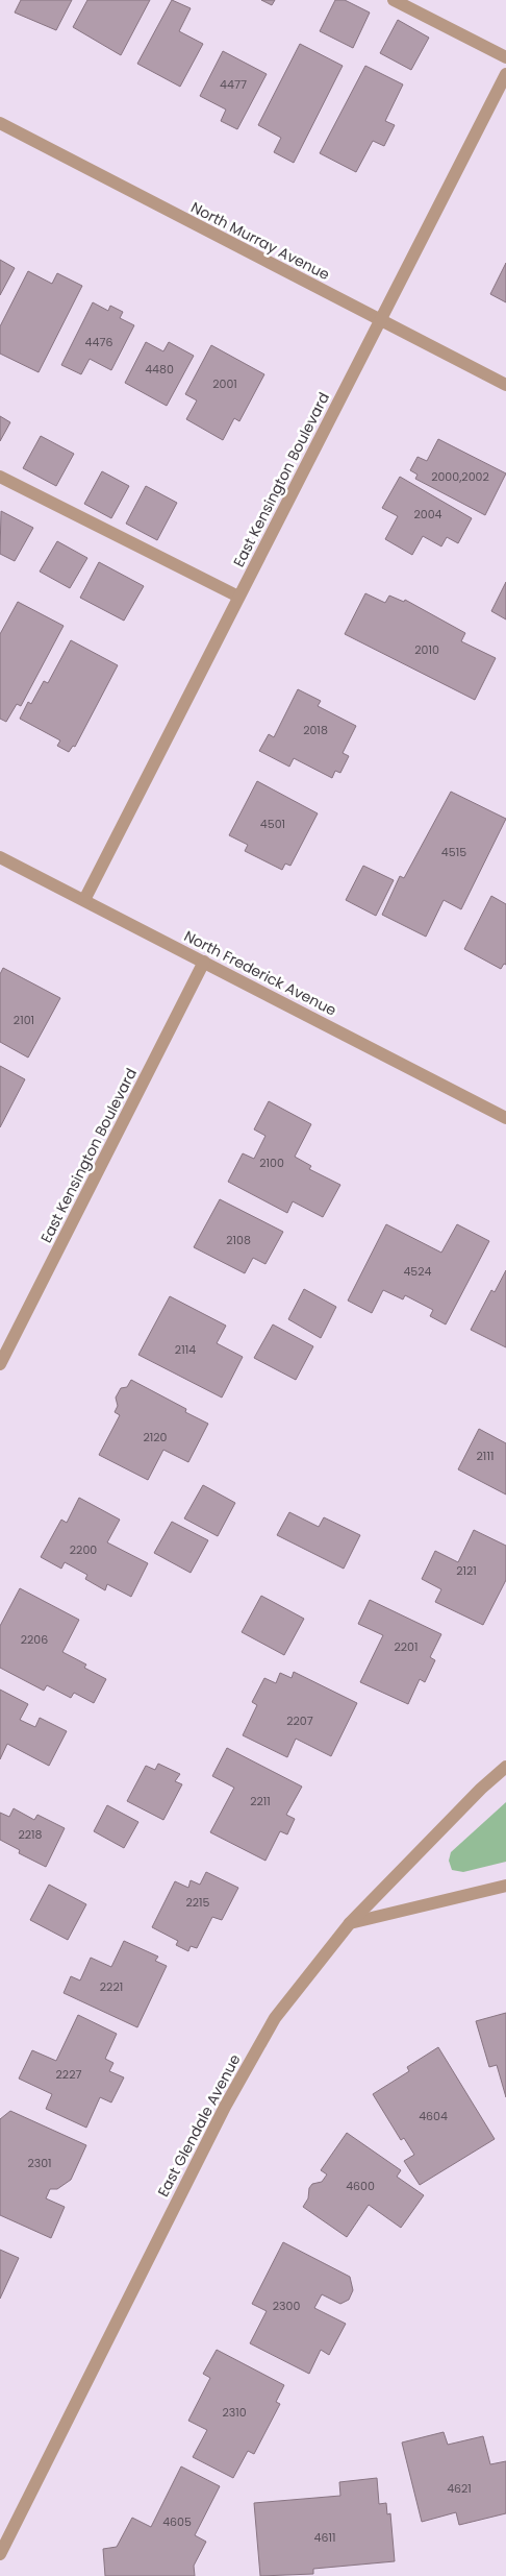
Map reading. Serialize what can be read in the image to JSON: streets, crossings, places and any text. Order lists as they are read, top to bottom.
{
  "streets": {
    "street": [
      "North Murray Avenue",
      "East Kensington Boulevard",
      "North Frederick Avenue",
      "East Glendale Avenue"
    ]
  },
  "crossings": [
    ["North Murray Avenue", "East Kensington Boulevard"],
    ["East Kensington Boulevard", "North Frederick Avenue"]
  ],
  "house_numbers": [
    "4477",
    "4476",
    "4480",
    "2001",
    "2000,2002",
    "2004",
    "2010",
    "2018",
    "4501",
    "4515",
    "2101",
    "2100",
    "2108",
    "4524",
    "2114",
    "2120",
    "2111",
    "2200",
    "2121",
    "2206",
    "2201",
    "2207",
    "2211",
    "2218",
    "2215",
    "2221",
    "2227",
    "4604",
    "2301",
    "4600",
    "2300",
    "2310",
    "4621",
    "4605",
    "4611"
  ]
}
